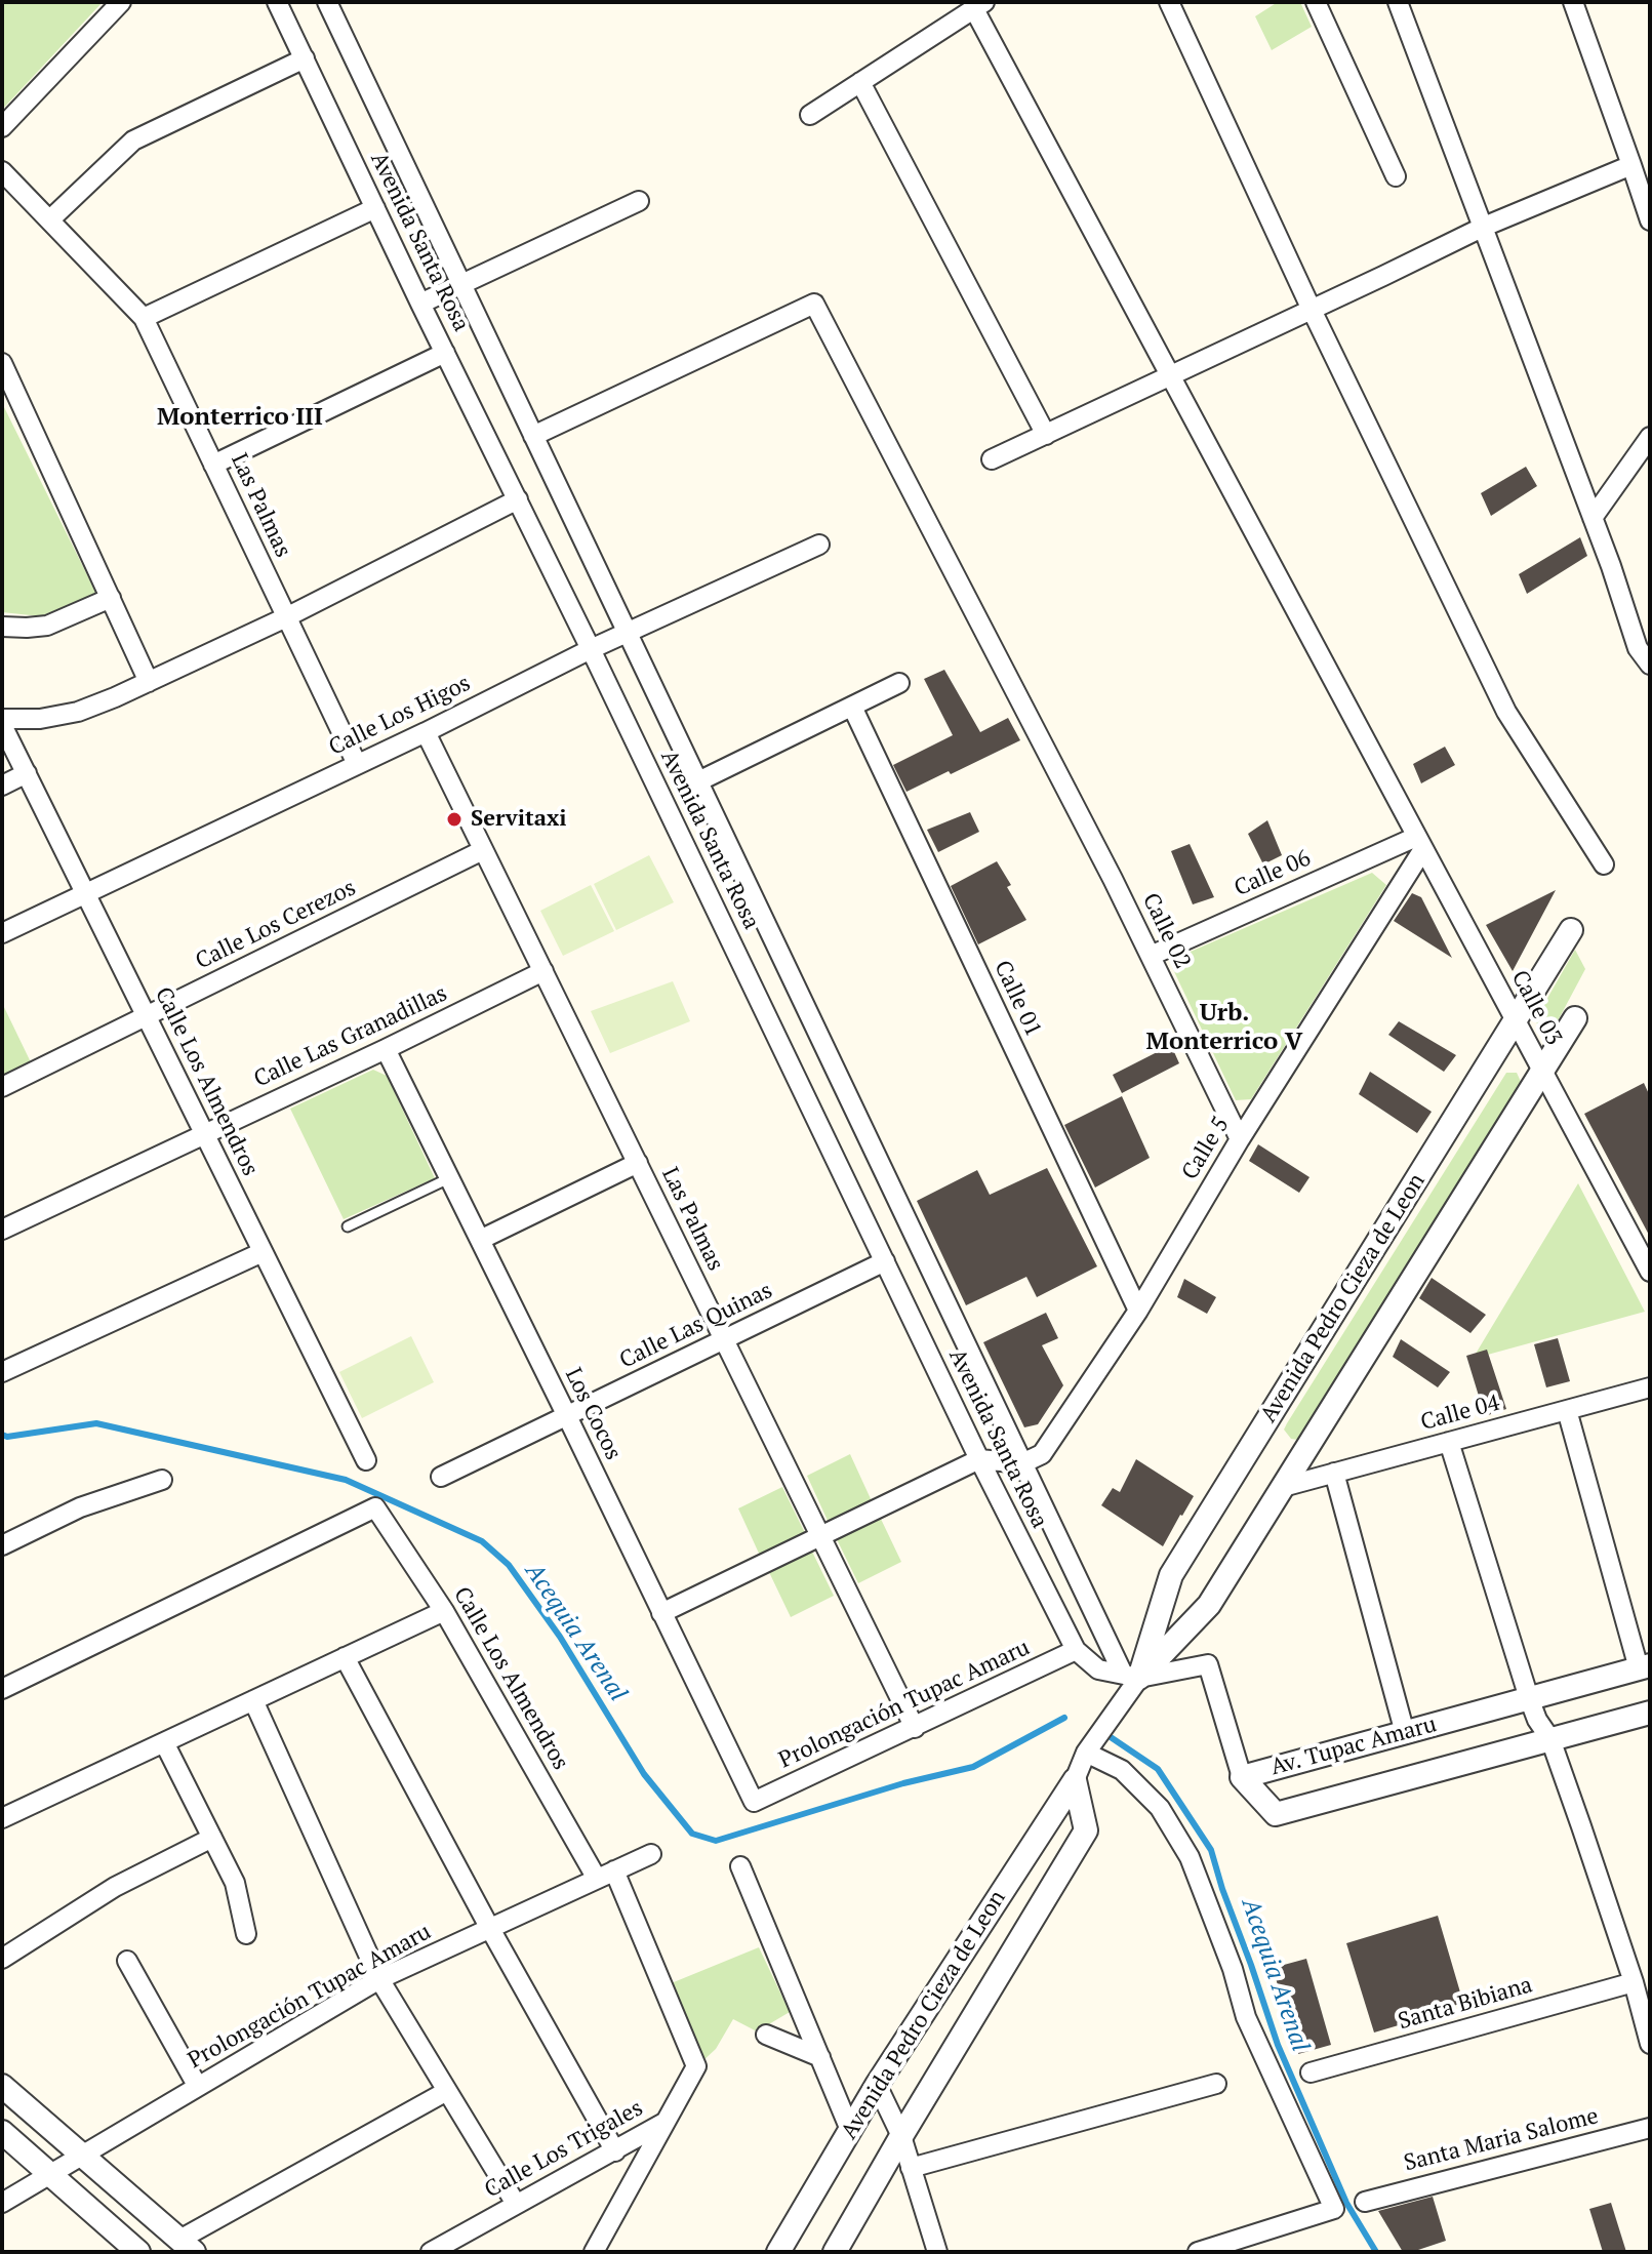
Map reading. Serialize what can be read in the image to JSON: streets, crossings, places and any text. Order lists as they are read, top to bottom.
{
  "streets": {
    "street": [
      "Avenida Santa Rosa",
      "Las Palmas",
      "Calle Los Higos",
      "Calle 06",
      "Calle Los Cerezos",
      "Calle 02",
      "Calle 01",
      "Calle 03",
      "Calle Las Granadillas",
      "Calle Los Almendros",
      "Calle 5",
      "Avenida Pedro Cieza de Leon",
      "Calle Las Quinas",
      "Calle 04",
      "Los Cocos",
      "Prolongación Tupac Amaru",
      "Av. Tupac Amaru",
      "Santa Bibiana",
      "Santa Maria Salome",
      "Calle Los Trigales"
    ]
  },
  "crossings": [
    ["Avenida Santa Rosa", "Calle Los Higos"],
    ["Avenida Santa Rosa", "Calle 02"],
    ["Avenida Santa Rosa", "Calle 5"],
    ["Avenida Santa Rosa", "Avenida Pedro Cieza de Leon"],
    ["Avenida Santa Rosa", "Calle Las Quinas"],
    ["Avenida Santa Rosa", "Prolongación Tupac Amaru"],
    ["Las Palmas", "Calle Los Higos"],
    ["Las Palmas", "Calle Los Cerezos"],
    ["Las Palmas", "Calle Las Granadillas"],
    ["Las Palmas", "Calle Las Quinas"],
    ["Las Palmas", "Prolongación Tupac Amaru"],
    ["Calle Los Higos", "Calle Los Almendros"],
    ["Calle 06", "Calle 02"],
    ["Calle 06", "Calle 03"],
    ["Calle 06", "Calle 5"],
    ["Calle Los Cerezos", "Calle Los Almendros"],
    ["Calle 02", "Calle 5"],
    ["Calle 01", "Calle 5"],
    ["Calle 03", "Calle 5"],
    ["Calle 03", "Avenida Pedro Cieza de Leon"],
    ["Calle Las Granadillas", "Calle Los Almendros"],
    ["Calle Las Granadillas", "Los Cocos"],
    ["Calle Los Almendros", "Prolongación Tupac Amaru"],
    ["Calle Los Almendros", "Calle Los Trigales"],
    ["Avenida Pedro Cieza de Leon", "Calle 04"],
    ["Calle Las Quinas", "Los Cocos"],
    ["Los Cocos", "Prolongación Tupac Amaru"]
  ],
  "districts": ["Monterrico III", "Urb. Monterrico V"],
  "water": ["Acequia Arenal"],
  "places": ["Servitaxi"]
}
